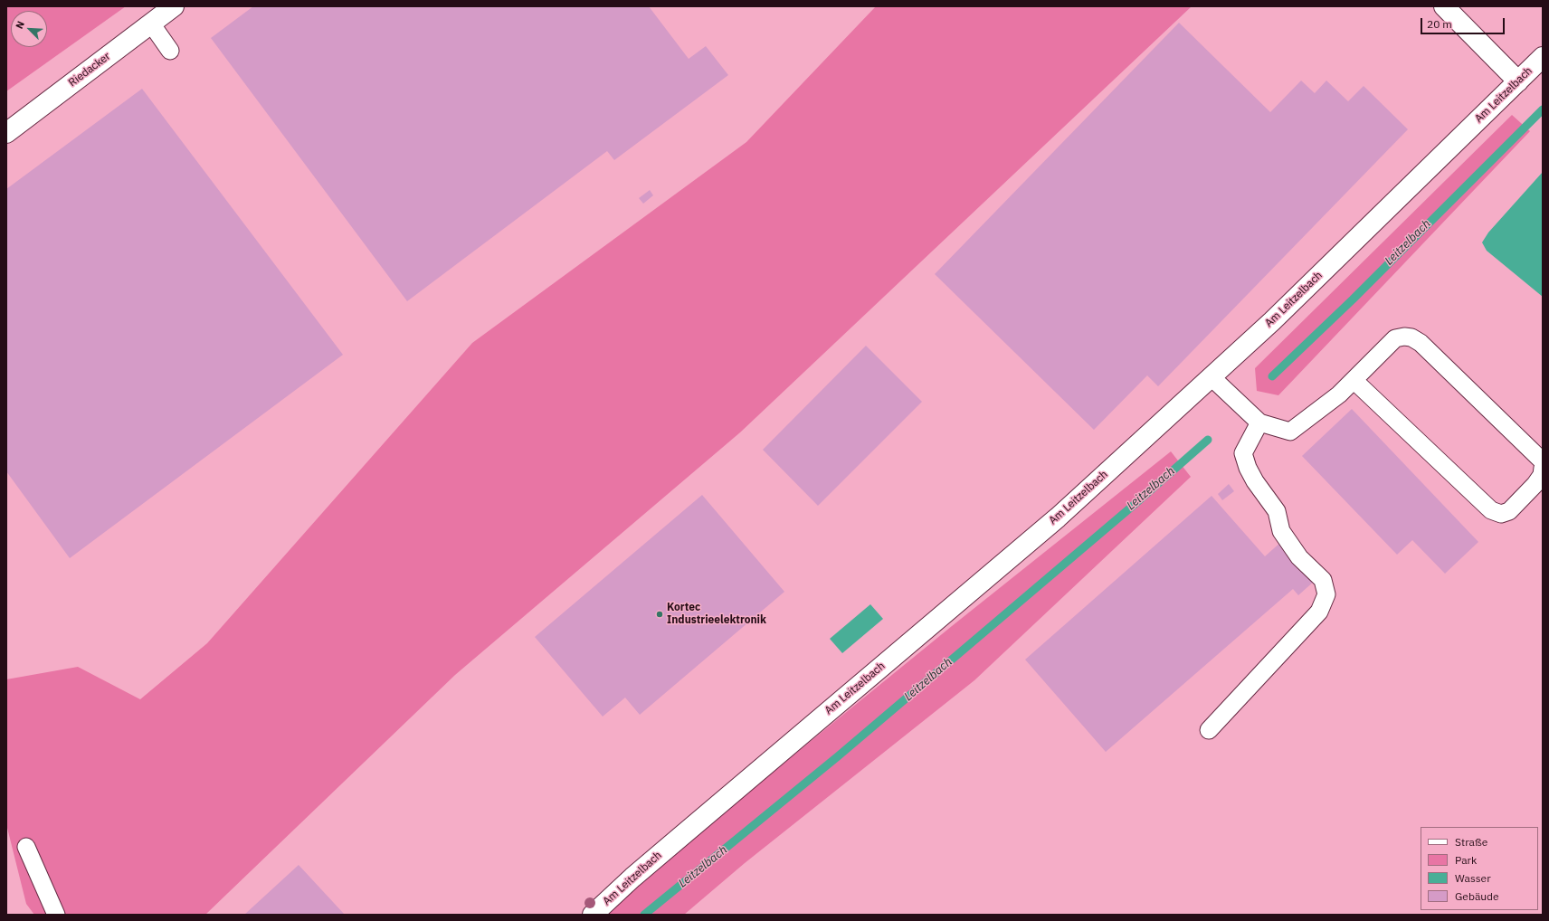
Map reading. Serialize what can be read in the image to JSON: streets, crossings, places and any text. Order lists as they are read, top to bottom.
{
  "streets": {
    "street": ["Riedacker", "Am Leitzelbach"]
  },
  "water": ["Leitzelbach"],
  "places": ["Kortec Industrieelektronik"],
  "legend": [
    "Straße",
    "Park",
    "Wasser",
    "Gebäude"
  ],
  "scale_bar": "20 m",
  "north": "top left"
}
